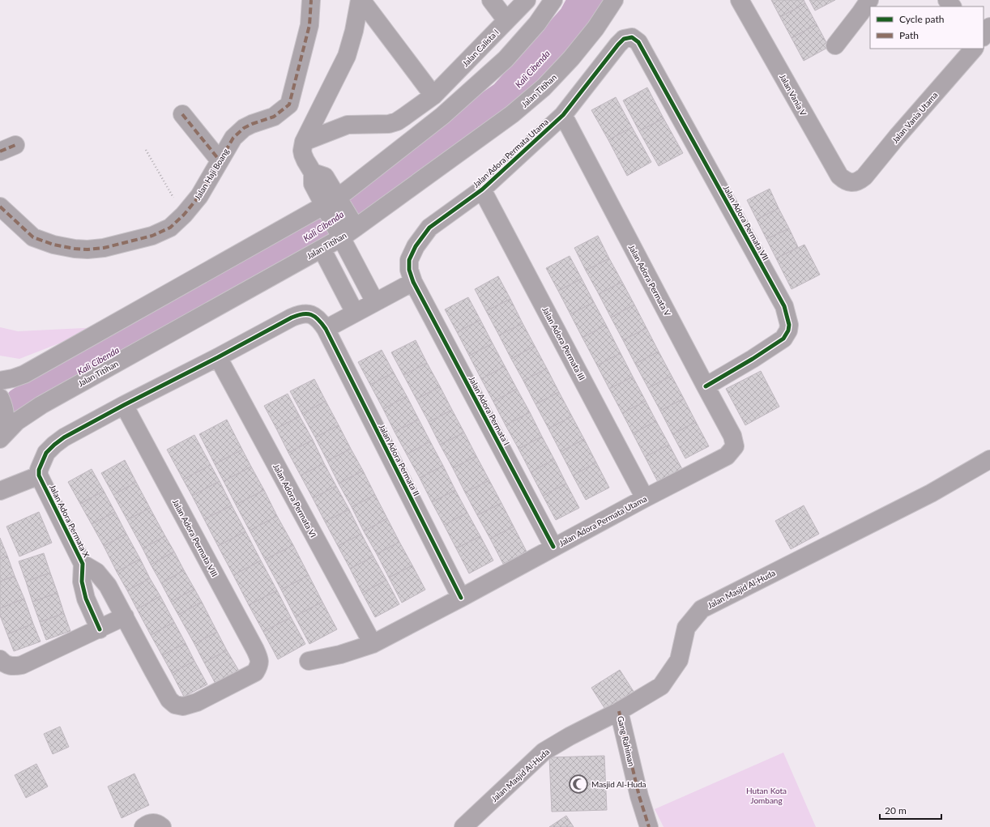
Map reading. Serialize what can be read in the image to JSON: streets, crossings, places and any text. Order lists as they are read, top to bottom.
{
  "streets": {
    "street": [
      "Jalan Calista I",
      "Jalan Titihan",
      "Jalan Vania V",
      "Jalan Vania Utama",
      "Jalan Adora Permata Utama",
      "Jalan Haji Boang",
      "Jalan Adora Permata VII",
      "Jalan Adora Permata V",
      "Jalan Adora Permata III",
      "Jalan Adora Permata I",
      "Jalan Adora Permata II",
      "Jalan Adora Permata VI",
      "Jalan Adora Permata X",
      "Jalan Adora Permata VIII",
      "Jalan Masjid Al-Huda",
      "Gang Rahiman"
    ]
  },
  "crossings": [
    ["Jalan Vania V", "Jalan Vania Utama"],
    ["Jalan Adora Permata Utama", "Jalan Adora Permata VII"],
    ["Jalan Adora Permata Utama", "Jalan Adora Permata V"],
    ["Jalan Adora Permata Utama", "Jalan Adora Permata III"],
    ["Jalan Adora Permata Utama", "Jalan Adora Permata I"],
    ["Jalan Adora Permata Utama", "Jalan Adora Permata II"],
    ["Jalan Adora Permata Utama", "Jalan Adora Permata VI"],
    ["Jalan Adora Permata VII", "Jalan Adora Permata V"],
    ["Jalan Adora Permata II", "Jalan Adora Permata VI"],
    ["Jalan Adora Permata II", "Jalan Adora Permata X"],
    ["Jalan Adora Permata II", "Jalan Adora Permata VIII"],
    ["Jalan Adora Permata X", "Jalan Adora Permata VIII"],
    ["Jalan Masjid Al-Huda", "Gang Rahiman"]
  ],
  "water": ["Kali Cibenda"],
  "parks": ["Hutan Kota Jombang"],
  "places": {
    "mosque": ["Masjid Al-Huda"]
  },
  "legend": ["Cycle path", "Path"],
  "scale_bar": "20 m"
}
